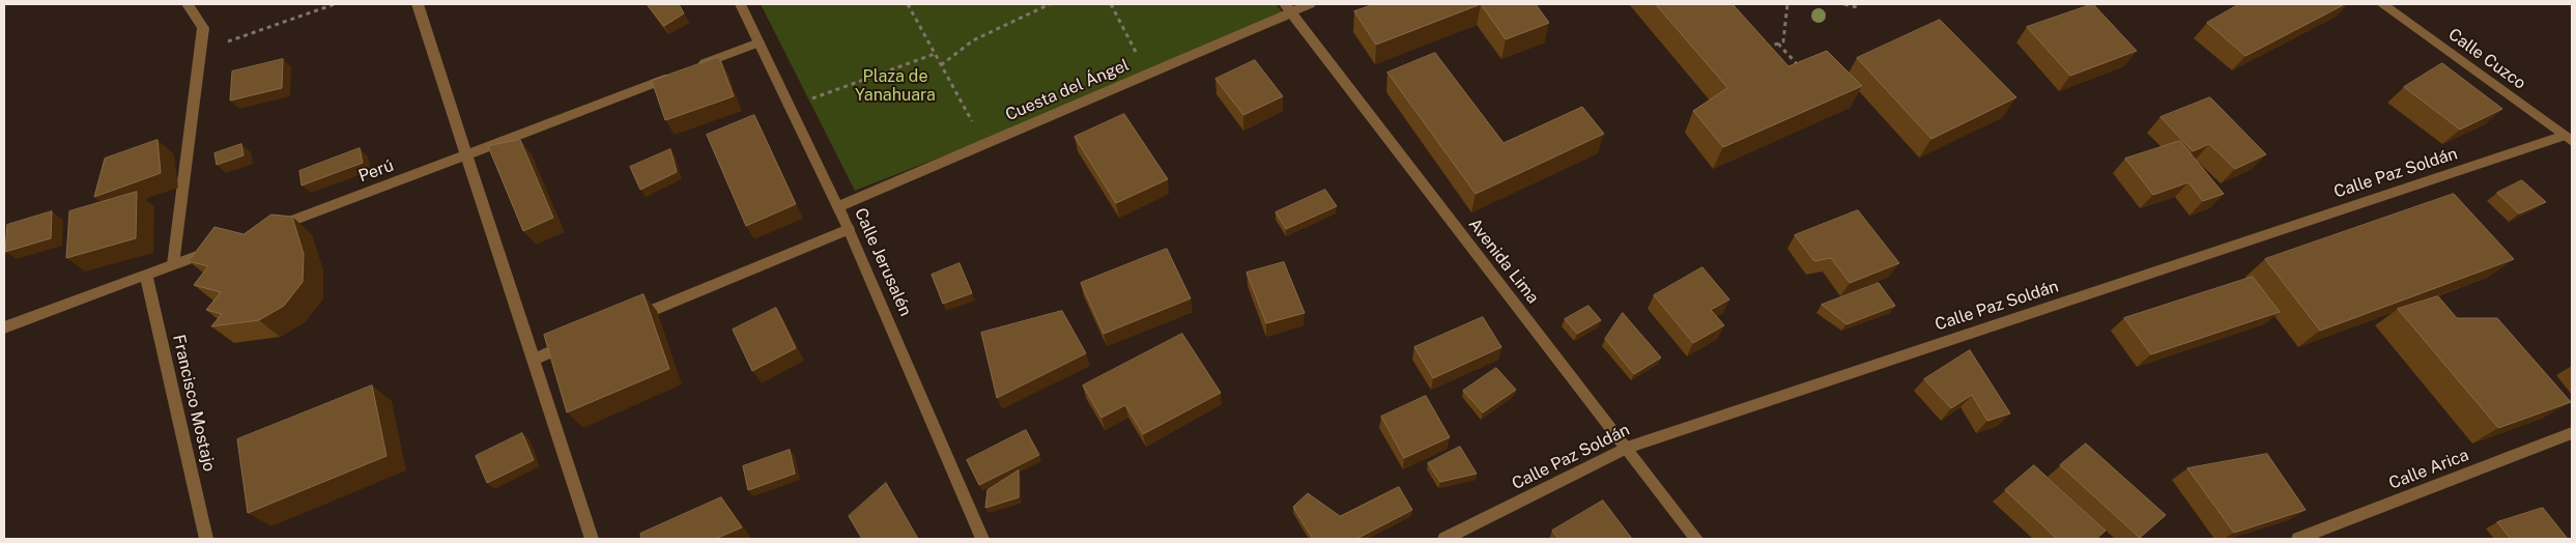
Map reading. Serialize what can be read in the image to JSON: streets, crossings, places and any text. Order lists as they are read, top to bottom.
{
  "streets": {
    "street": [
      "Calle Cuzco",
      "Cuesta del Ángel",
      "Perú",
      "Calle Paz Soldán",
      "Avenida Lima",
      "Calle Jerusalén",
      "Francisco Mostajo",
      "Calle Arica"
    ]
  },
  "crossings": [
    ["Calle Cuzco", "Calle Paz Soldán"],
    ["Cuesta del Ángel", "Avenida Lima"],
    ["Cuesta del Ángel", "Calle Jerusalén"],
    ["Perú", "Calle Jerusalén"],
    ["Calle Paz Soldán", "Avenida Lima"]
  ],
  "parks": ["Plaza de Yanahuara"]
}
